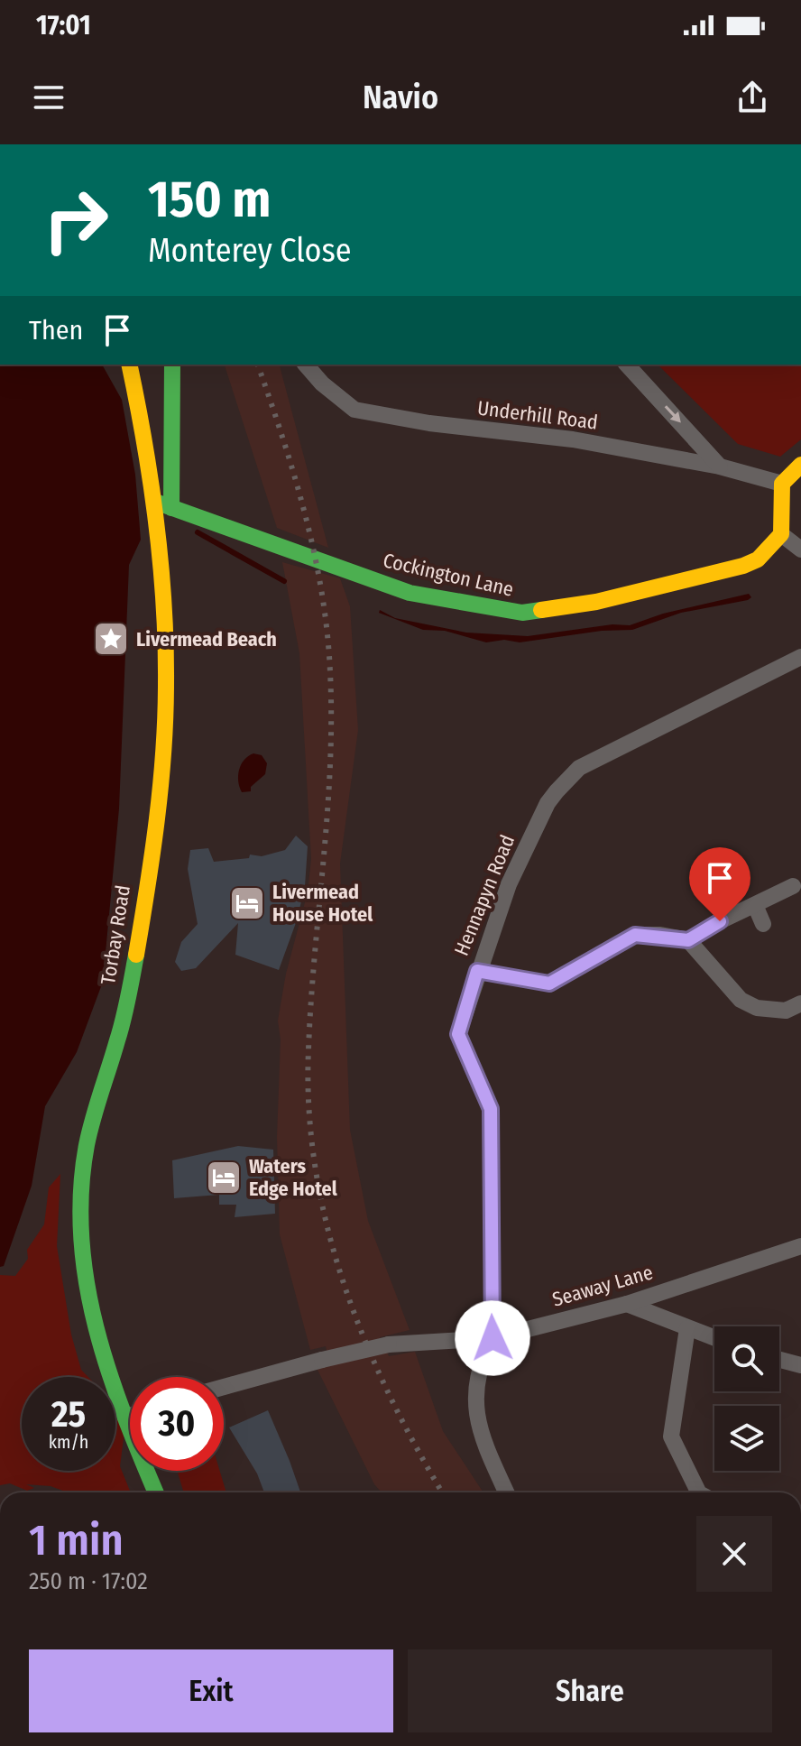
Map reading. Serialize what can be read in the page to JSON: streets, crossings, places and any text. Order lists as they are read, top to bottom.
{
  "streets": {
    "main road": ["Cockington Lane", "Torbay Road"],
    "street": ["Underhill Road", "Hennapyn Road", "Seaway Lane"]
  },
  "crossings": [
    ["Cockington Lane", "Torbay Road"],
    ["Hennapyn Road", "Seaway Lane"]
  ],
  "places": {
    "place": ["Livermead Beach"],
    "hotel": ["Livermead House Hotel", "Waters Edge Hotel"]
  },
  "page": {
    "status": "17:01",
    "header": "Navio",
    "turn": ["150 m", "Monterey Close"],
    "then": "Then",
    "speed": "25 km/h",
    "limit": "30",
    "heading": ["1 min", "250 m · 17:02"],
    "buttons": ["Exit", "Share"]
  }
}
